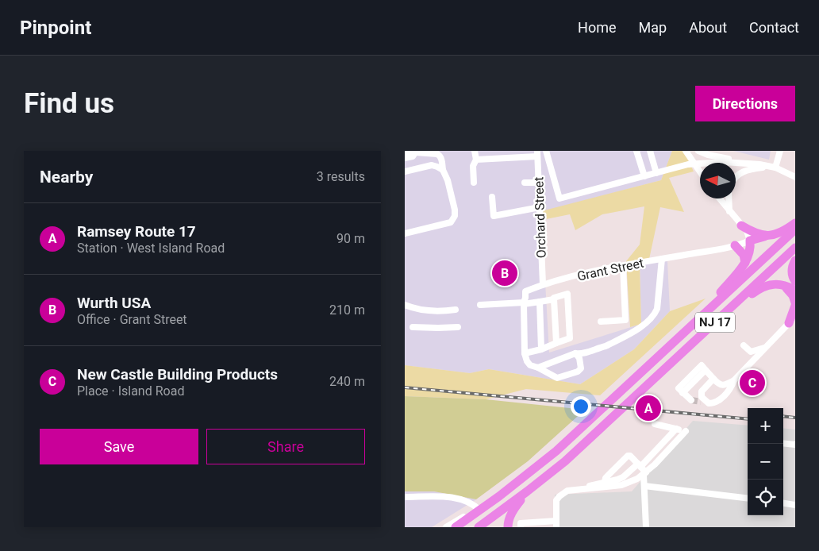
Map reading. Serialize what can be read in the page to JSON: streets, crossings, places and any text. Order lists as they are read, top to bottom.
{
  "streets": {
    "highway": ["NJ 17"],
    "street": ["Orchard Street", "Grant Street"]
  },
  "crossings": [
    ["Orchard Street", "Grant Street"]
  ],
  "north": "left",
  "page": {
    "header": "Pinpoint",
    "nav": [
      "Home",
      "Map",
      "About",
      "Contact"
    ],
    "buttons": [
      "Directions",
      ["Save", "Share"]
    ],
    "title": "Find us",
    "heading": ["Nearby", "3 results"],
    "list": [
      {
        "mark": "A",
        "name": "Ramsey Route 17",
        "note": "Station · West Island Road",
        "value": "90 m"
      },
      {
        "mark": "B",
        "name": "Wurth USA",
        "note": "Office · Grant Street",
        "value": "210 m"
      },
      {
        "mark": "C",
        "name": "New Castle Building Products",
        "note": "Place · Island Road",
        "value": "240 m"
      }
    ],
    "pins": ["B", "C", "A"],
    "map_buttons": ["+", "−"]
  }
}
